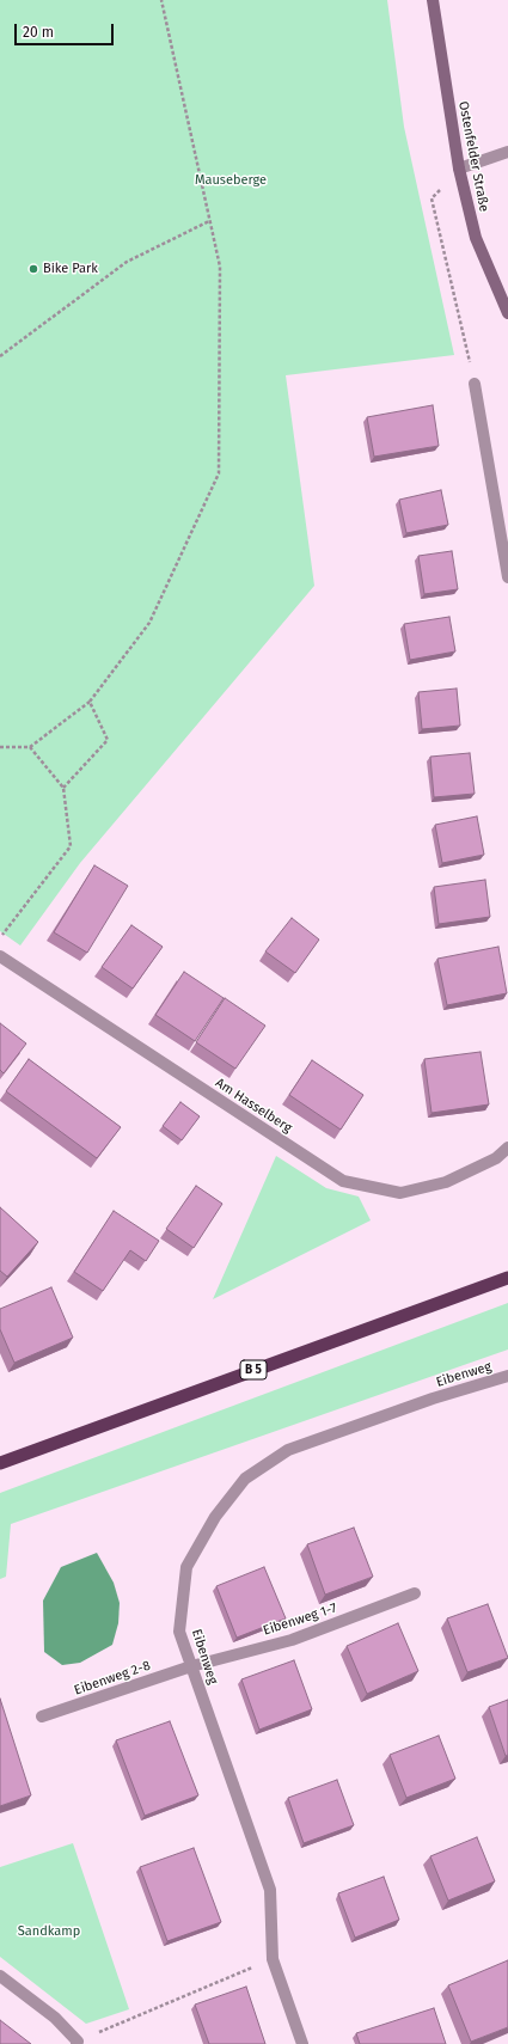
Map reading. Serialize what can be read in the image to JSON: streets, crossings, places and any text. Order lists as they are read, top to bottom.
{
  "streets": {
    "highway": ["B 5"],
    "main road": ["Ostenfelder Straße"],
    "street": [
      "Am Hasselberg",
      "Eibenweg",
      "Eibenweg 1-7",
      "Eibenweg 2-8"
    ]
  },
  "crossings": [
    ["Eibenweg", "Eibenweg 1-7"],
    ["Eibenweg", "Eibenweg 2-8"],
    ["Eibenweg 1-7", "Eibenweg 2-8"]
  ],
  "parks": ["Mauseberge", "Sandkamp"],
  "places": ["Bike Park"],
  "scale_bar": "20 m"
}
